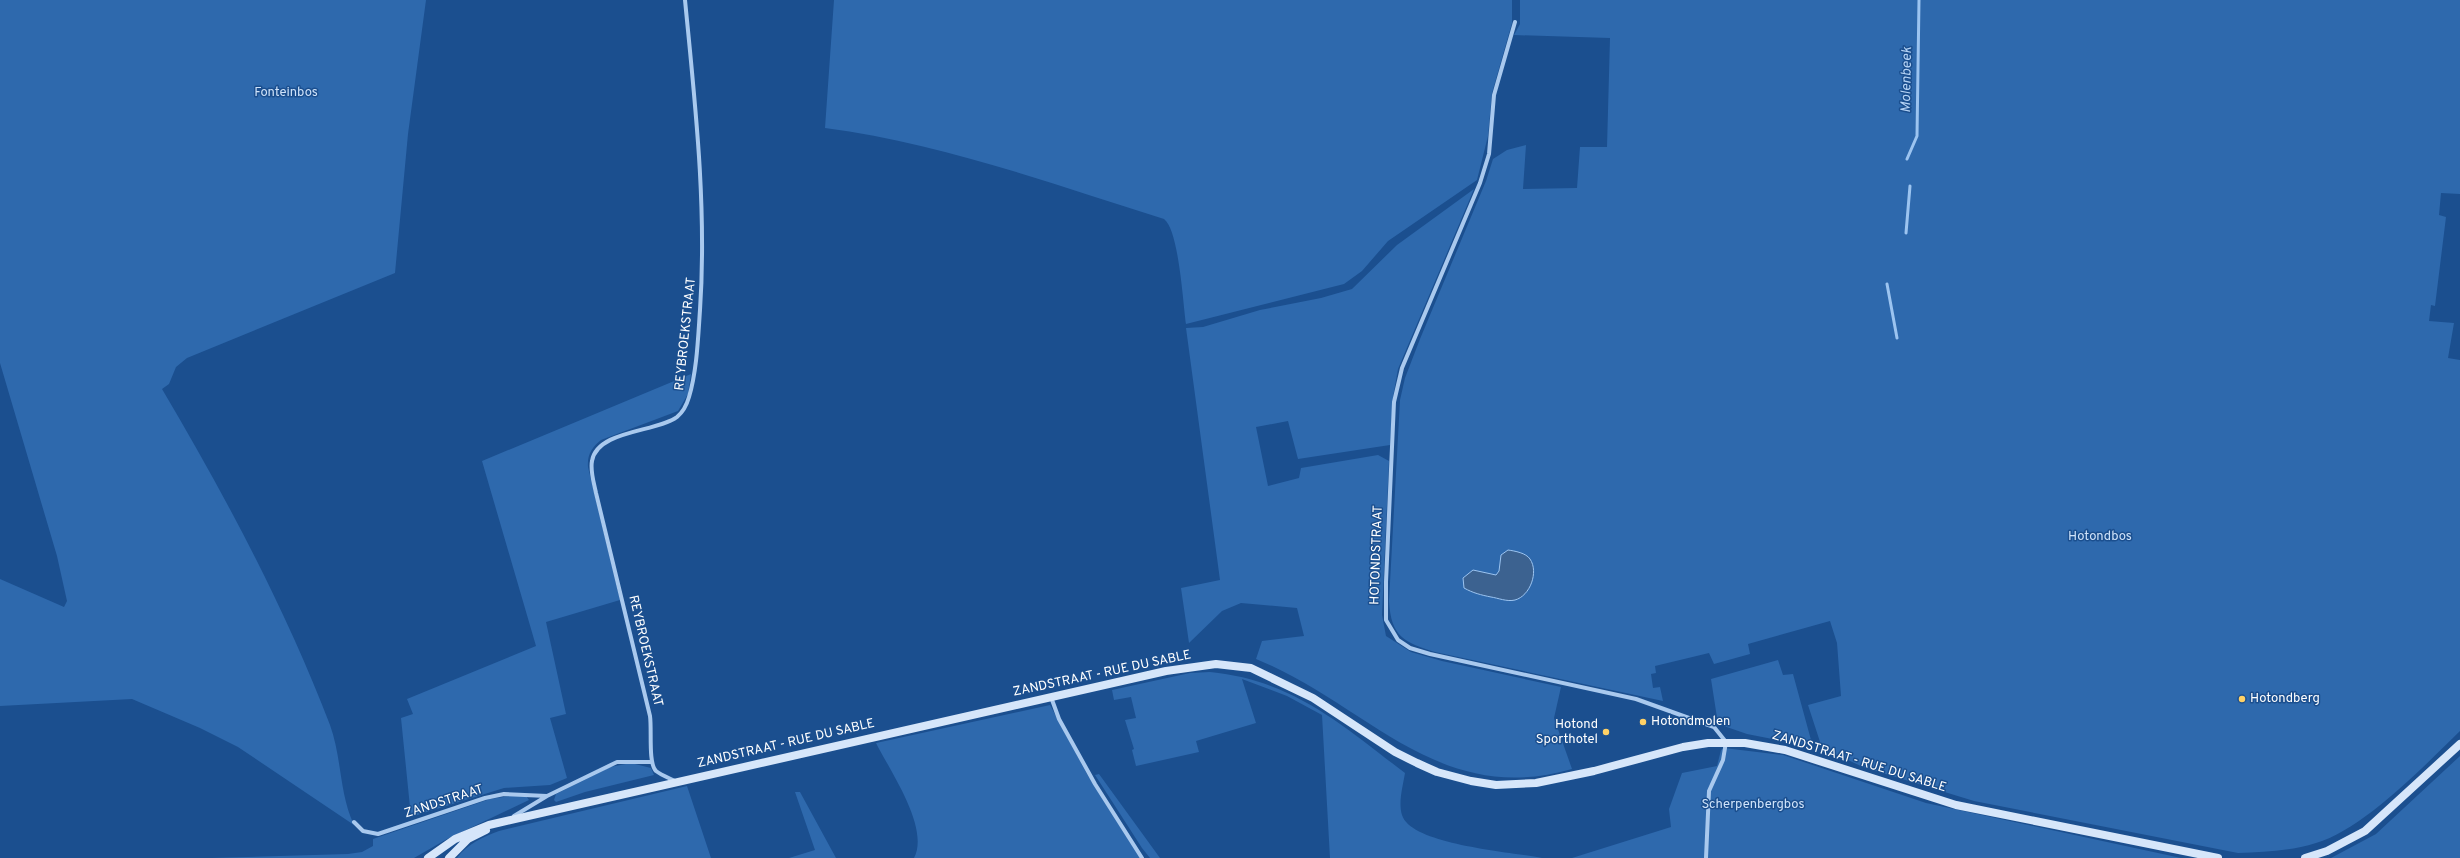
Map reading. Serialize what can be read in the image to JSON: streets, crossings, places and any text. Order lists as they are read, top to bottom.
{
  "streets": {
    "main road": ["ZANDSTRAAT - RUE DU SABLE"],
    "street": ["REYBROEKSTRAAT", "HOTONDSTRAAT", "ZANDSTRAAT"]
  },
  "crossings": [
    ["REYBROEKSTRAAT", "ZANDSTRAAT"],
    ["HOTONDSTRAAT", "ZANDSTRAAT - RUE DU SABLE"],
    ["ZANDSTRAAT - RUE DU SABLE", "ZANDSTRAAT"]
  ],
  "water": ["Molenbeek"],
  "parks": ["Fonteinbos", "Hotondbos", "Scherpenbergbos"],
  "places": ["Hotondberg", "Hotondmolen", "Hotond Sporthotel"]
}
